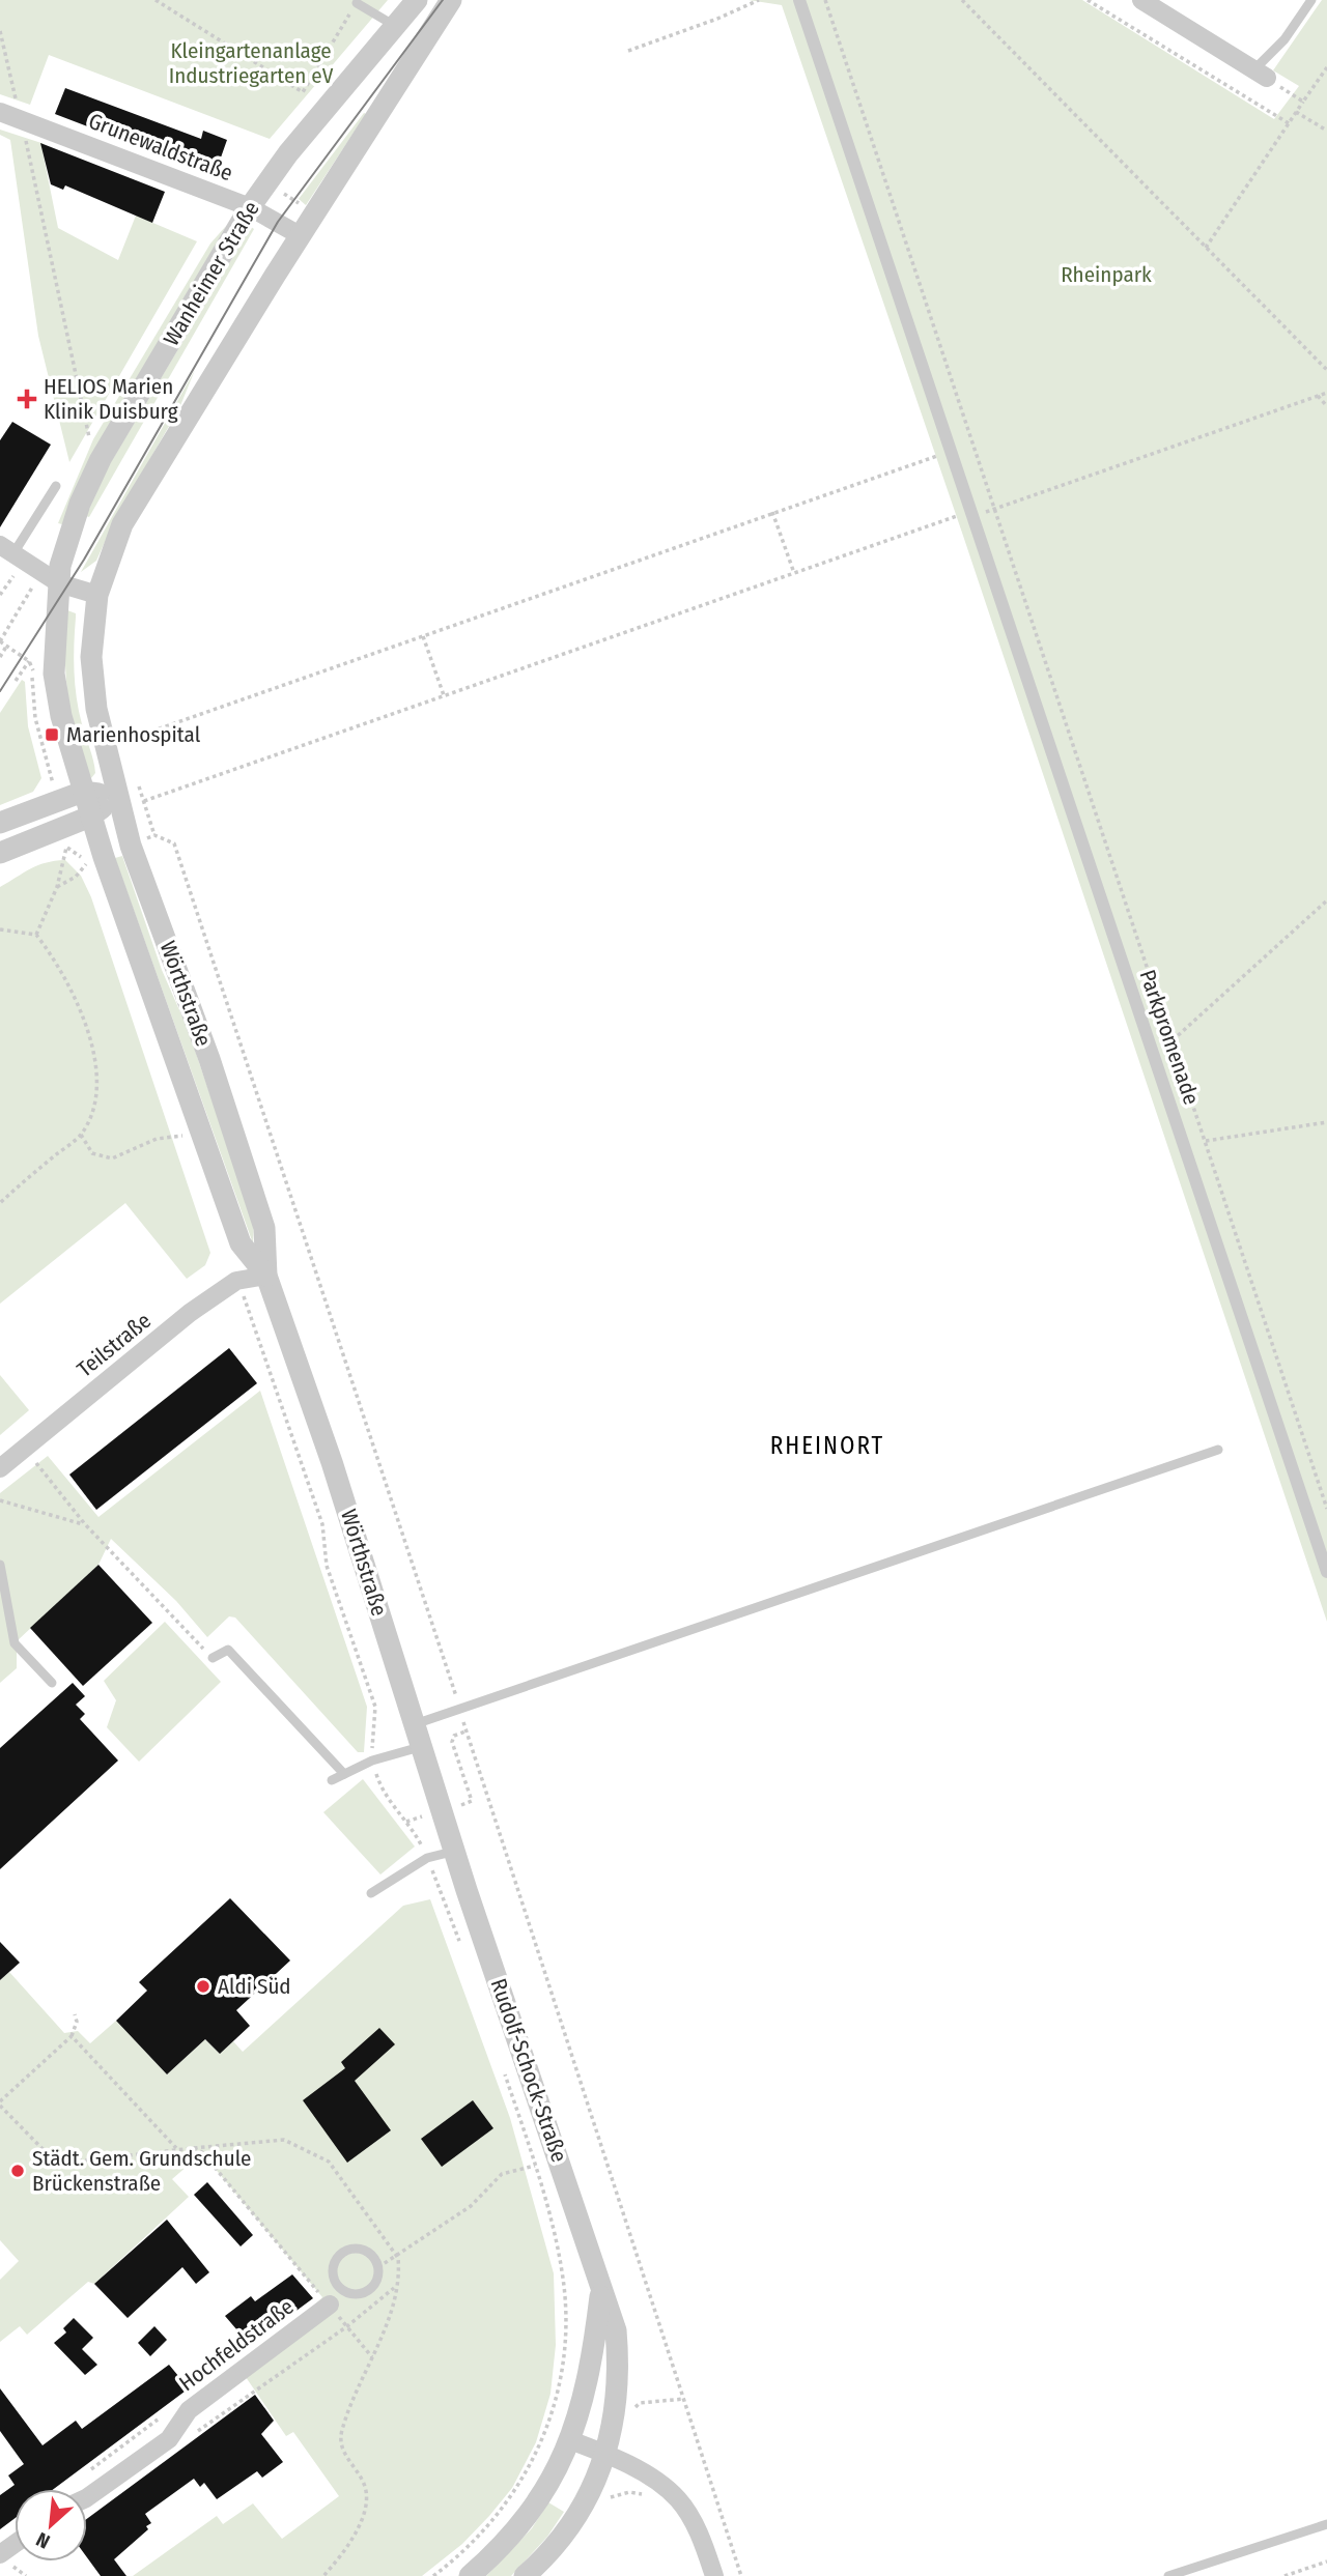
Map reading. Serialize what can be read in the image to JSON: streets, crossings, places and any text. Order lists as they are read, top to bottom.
{
  "streets": {
    "street": [
      "Grunewaldstraße",
      "Wanheimer Straße",
      "Wörthstraße",
      "Parkpromenade",
      "Teilstraße",
      "Rudolf-Schock-Straße",
      "Hochfeldstraße"
    ]
  },
  "crossings": [
    ["Grunewaldstraße", "Wanheimer Straße"],
    ["Wanheimer Straße", "Wörthstraße"],
    ["Wörthstraße", "Teilstraße"],
    ["Wörthstraße", "Rudolf-Schock-Straße"]
  ],
  "districts": ["RHEINORT"],
  "parks": ["Kleingartenanlage Industriegarten eV", "Rheinpark"],
  "places": {
    "health": ["HELIOS Marien Klinik Duisburg"],
    "transit": ["Marienhospital"],
    "other": ["Aldi Süd", "Städt. Gem. Grundschule Brückenstraße"]
  },
  "north": "bottom left"
}
